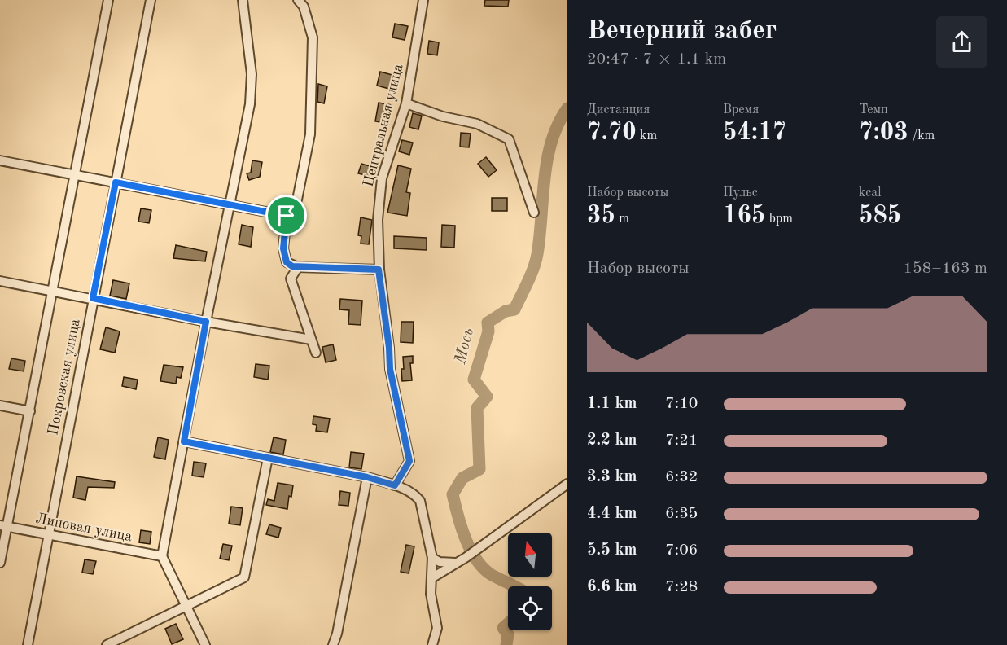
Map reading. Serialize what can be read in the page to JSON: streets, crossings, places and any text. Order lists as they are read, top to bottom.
{
  "streets": {
    "street": ["Центральная улица", "Покровская улица", "Липовая улица"]
  },
  "crossings": [
    ["Покровская улица", "Липовая улица"]
  ],
  "water": ["Мось"],
  "north": "top",
  "page": {
    "heading": ["Вечерний забег", "20:47 · 7 × 1.1 km"],
    "stats": [
      ["Дистанция", "7.70 km"],
      ["Время", "54:17"],
      ["Темп", "7:03 /km"],
      ["Набор высоты", "35 m"],
      ["Пульс", "165 bpm"],
      ["kcal", "585"]
    ],
    "chart": ["Набор высоты", "158–163 m"],
    "list": [
      {
        "name": "1.1 km",
        "note": "7:10"
      },
      {
        "name": "2.2 km",
        "note": "7:21"
      },
      {
        "name": "3.3 km",
        "note": "6:32"
      },
      {
        "name": "4.4 km",
        "note": "6:35"
      },
      {
        "name": "5.5 km",
        "note": "7:06"
      },
      {
        "name": "6.6 km",
        "note": "7:28"
      }
    ]
  }
}
